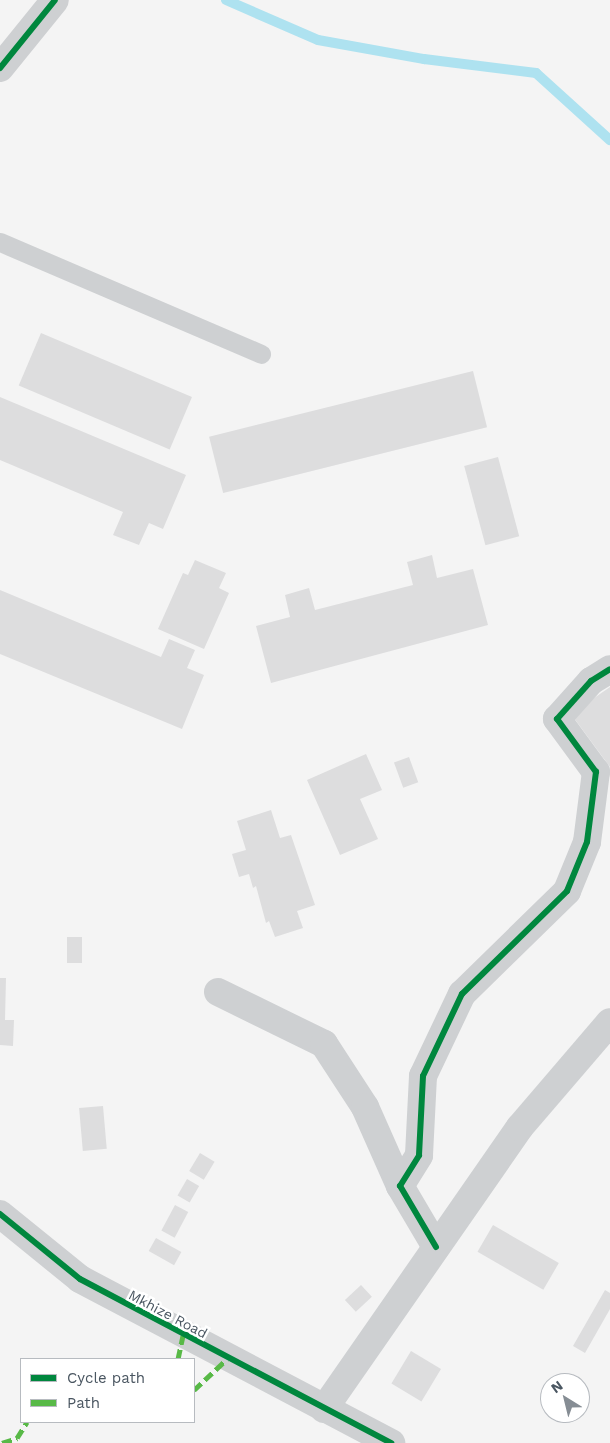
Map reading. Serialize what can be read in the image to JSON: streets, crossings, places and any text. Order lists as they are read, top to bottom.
{
  "streets": {
    "street": ["Mkhize Road"]
  },
  "legend": ["Cycle path", "Path"],
  "north": "top left"
}
